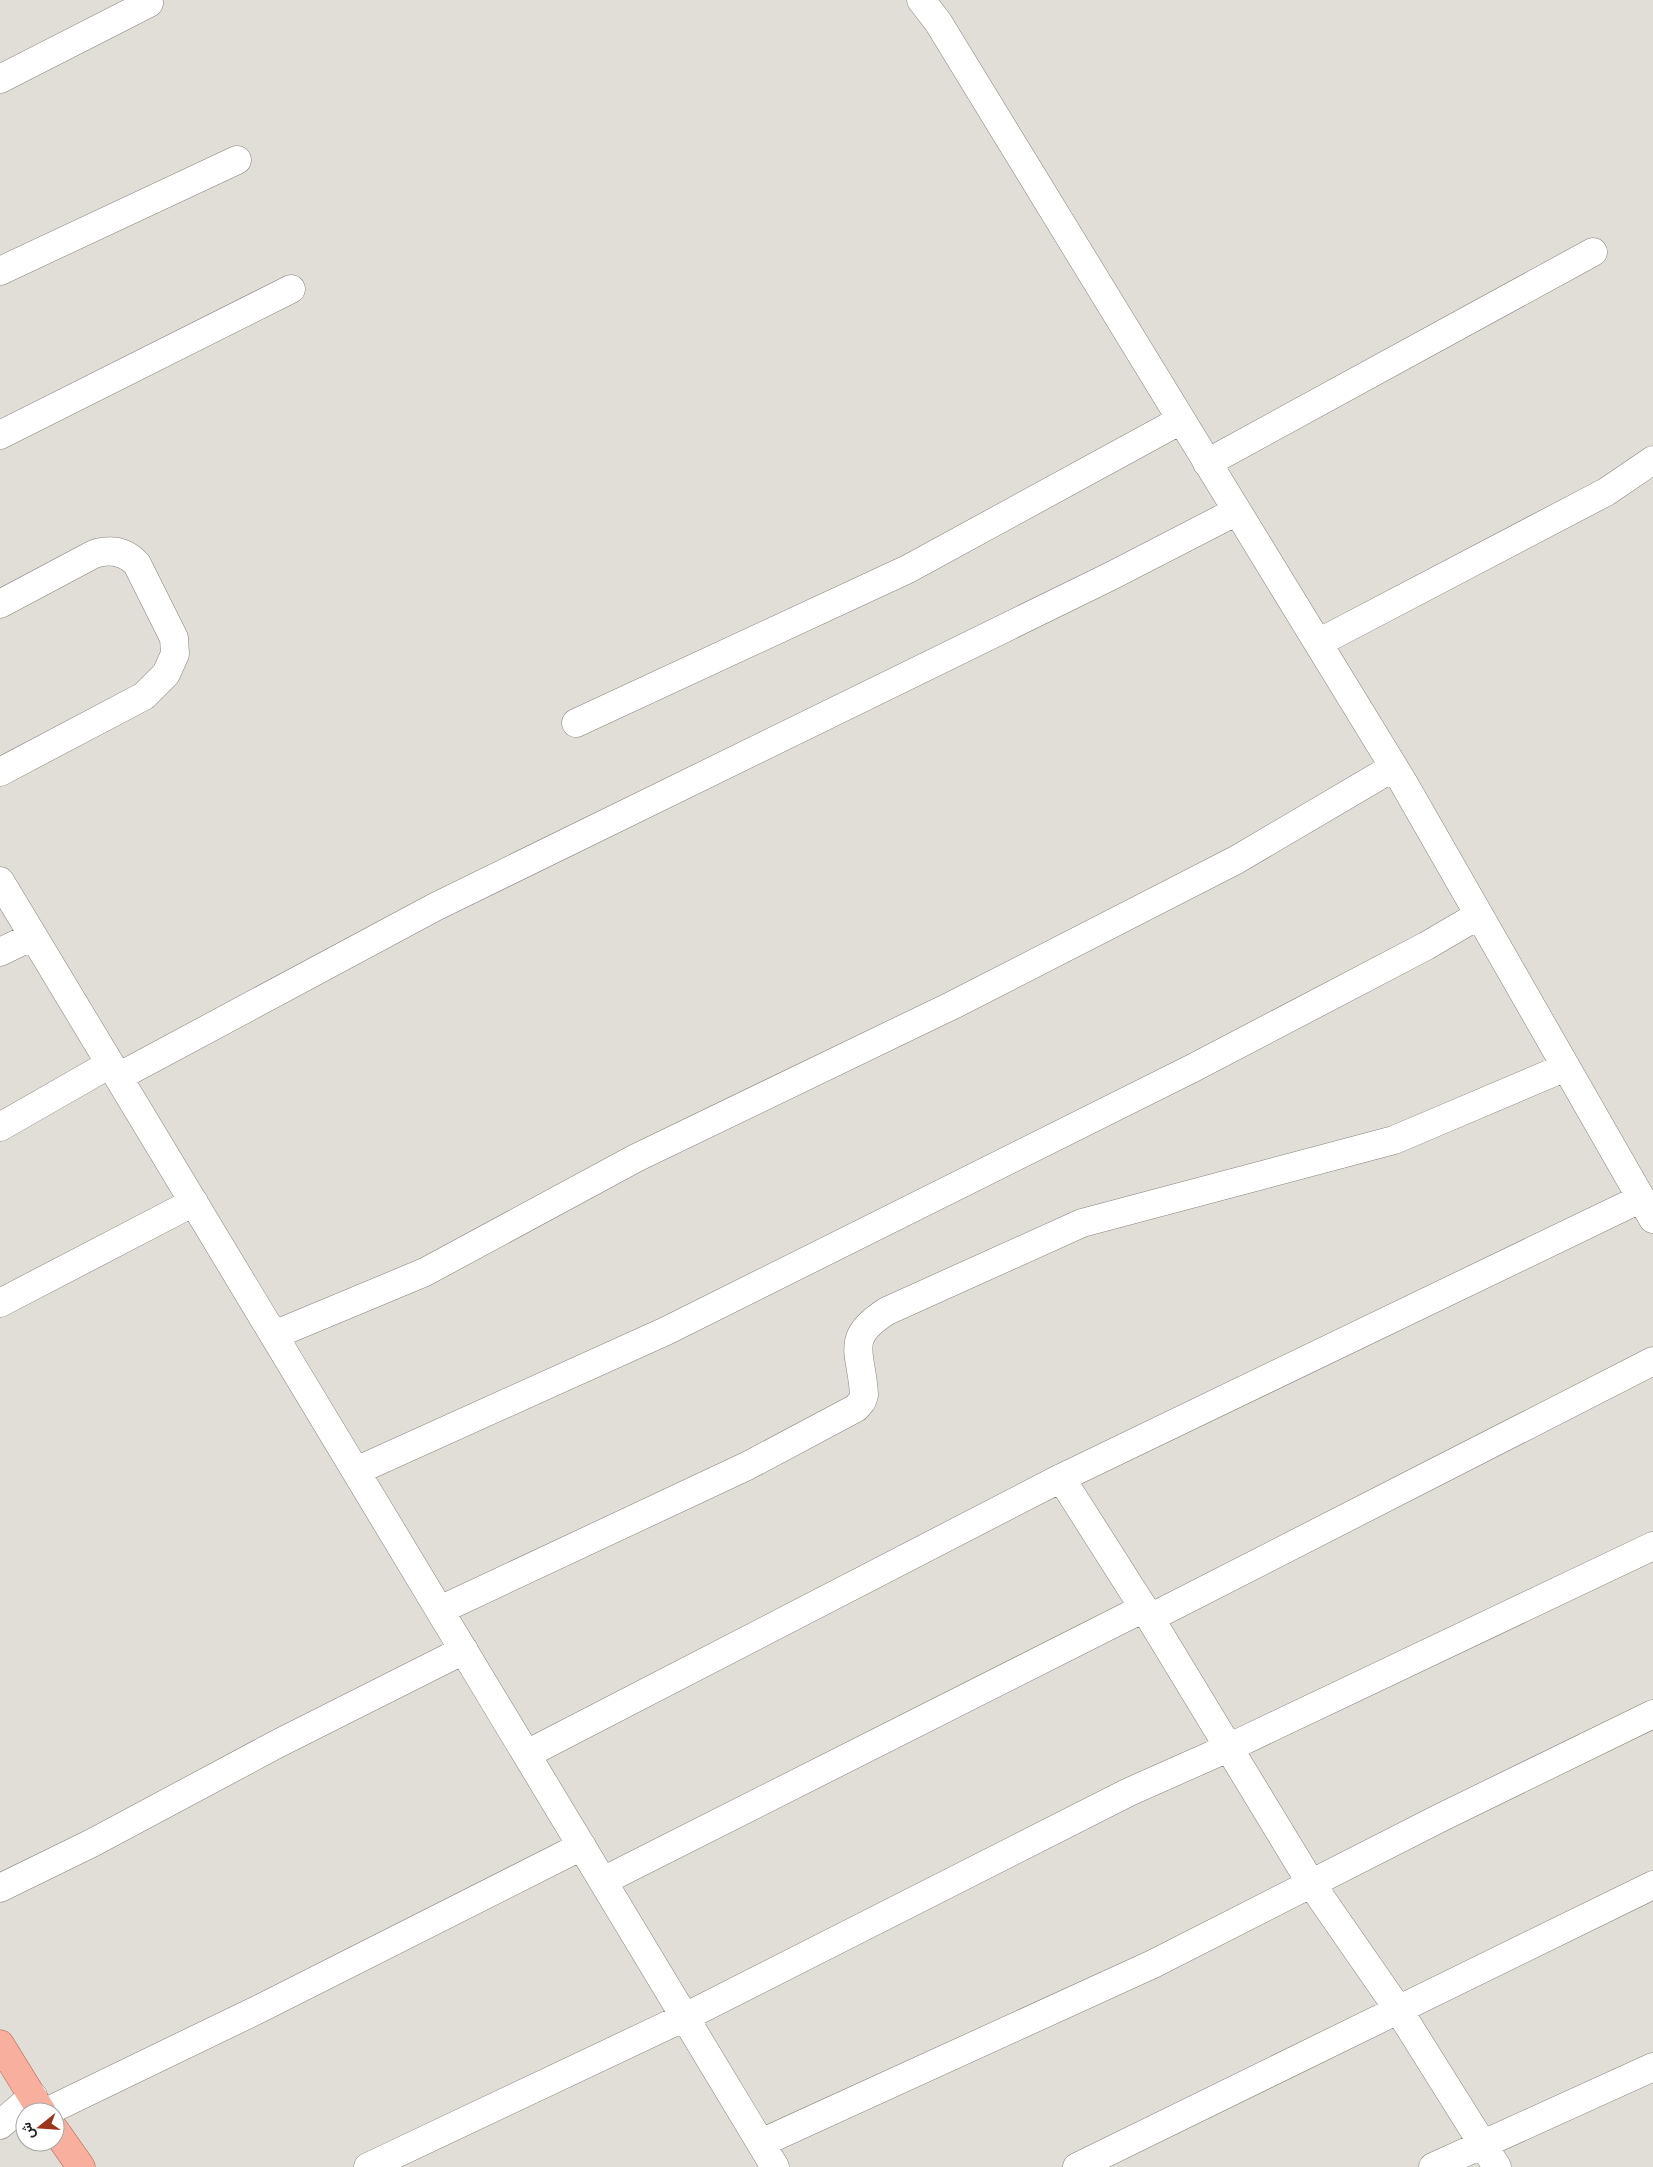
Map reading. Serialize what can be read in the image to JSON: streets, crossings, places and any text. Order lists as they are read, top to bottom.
{
  "north": "left"
}
